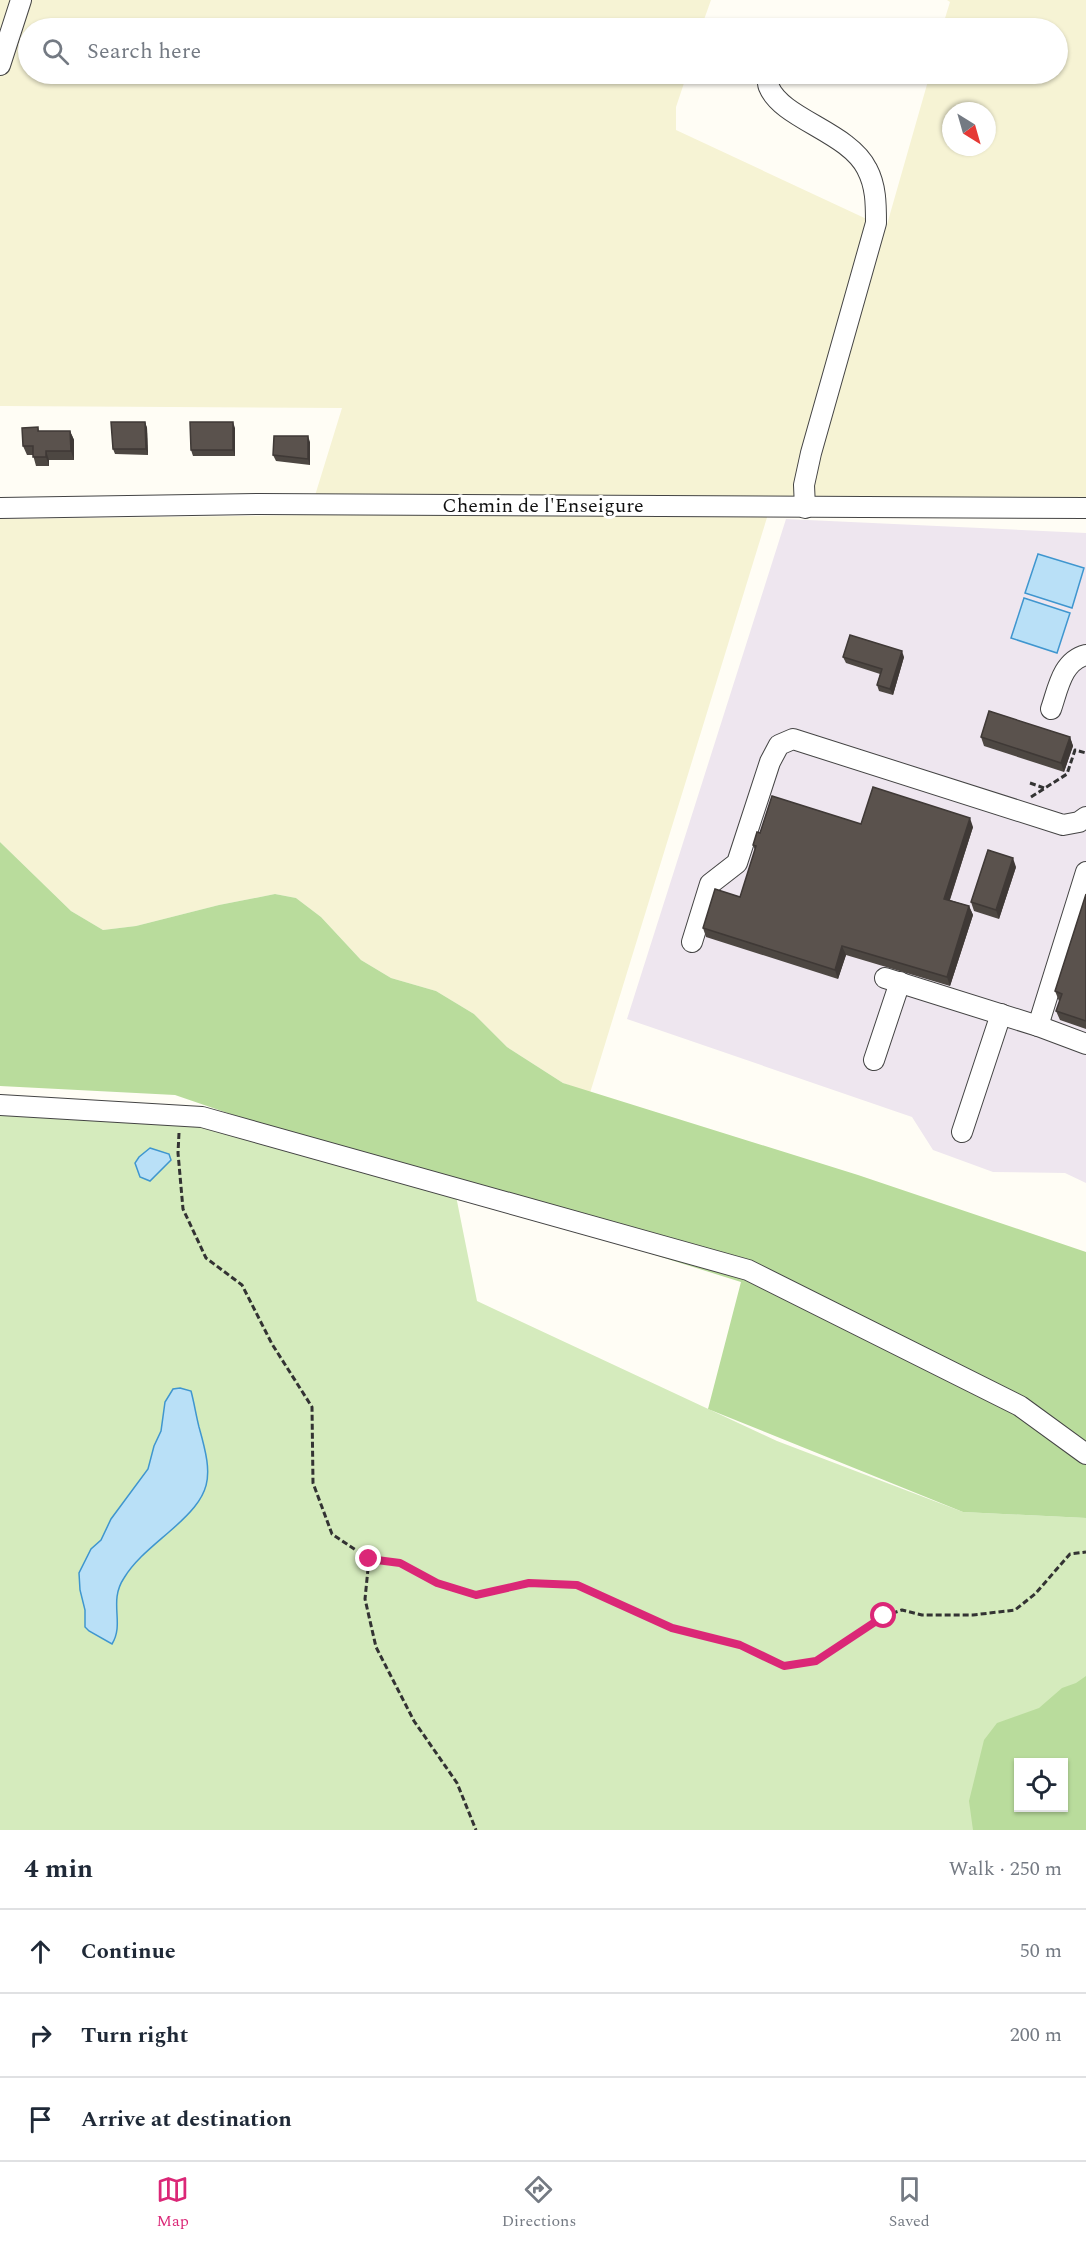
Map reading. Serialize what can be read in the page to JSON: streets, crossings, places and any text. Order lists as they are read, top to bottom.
{
  "streets": {
    "street": ["Chemin de l'Enseigure"]
  },
  "north": "bottom right",
  "page": {
    "search": "Search here",
    "heading": ["4 min", "Walk · 250 m"],
    "list": [
      ["Continue", "50 m"],
      ["Turn right", "200 m"],
      "Arrive at destination"
    ],
    "nav": ["Map", "Directions", "Saved"]
  }
}
